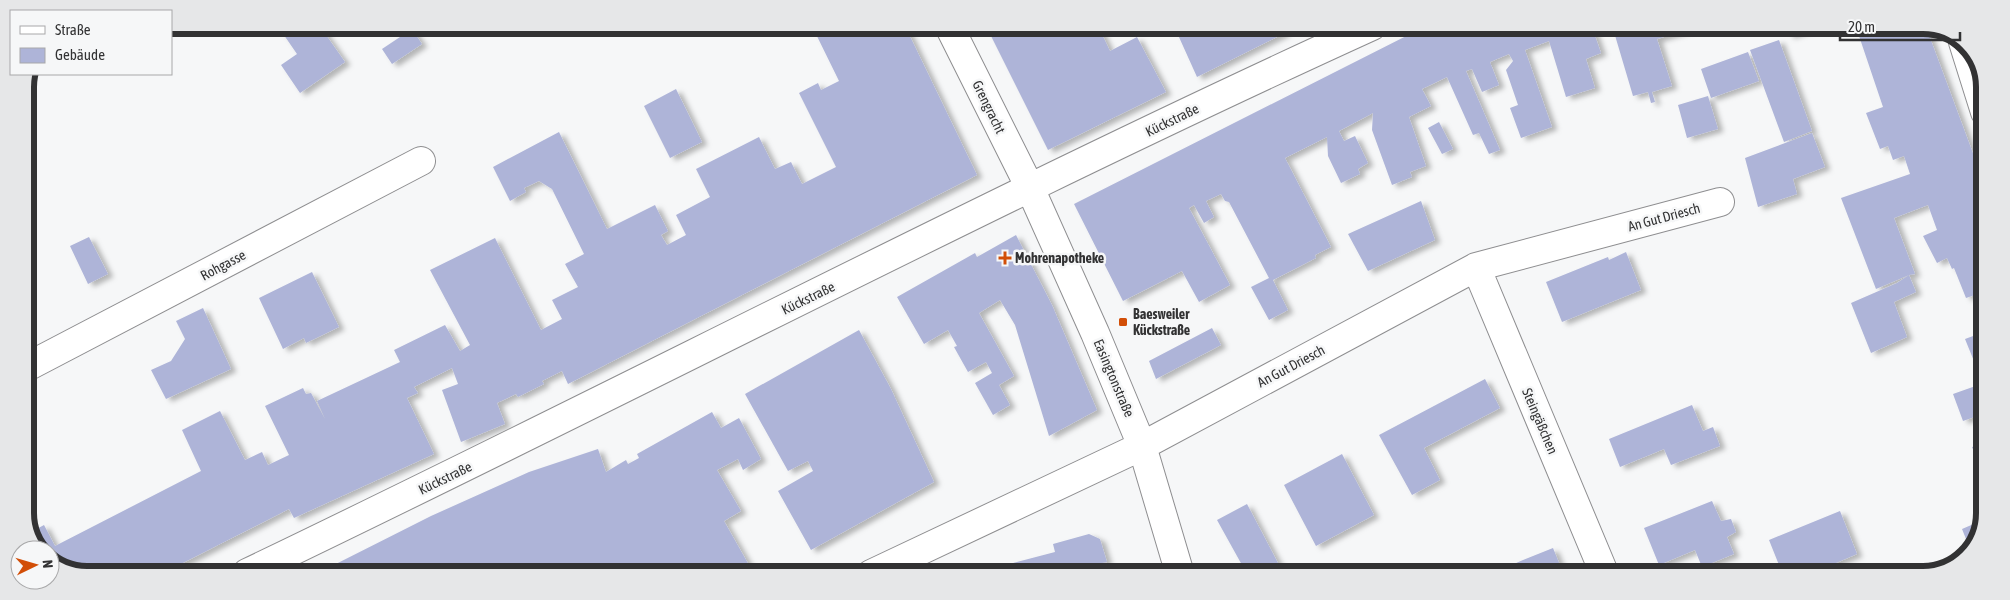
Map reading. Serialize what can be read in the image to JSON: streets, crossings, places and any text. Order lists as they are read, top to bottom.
{
  "streets": {
    "street": [
      "Grengracht",
      "Kückstraße",
      "An Gut Driesch",
      "Rohgasse",
      "Easingtonstraße",
      "Steingäßchen"
    ]
  },
  "crossings": [
    ["Grengracht", "Kückstraße"],
    ["Grengracht", "Easingtonstraße"],
    ["Kückstraße", "Easingtonstraße"],
    ["An Gut Driesch", "Easingtonstraße"],
    ["An Gut Driesch", "Steingäßchen"]
  ],
  "places": {
    "health": ["Mohrenapotheke"],
    "transit": ["Baesweiler Kückstraße"]
  },
  "legend": ["Straße", "Gebäude"],
  "scale_bar": "20 m",
  "north": "right"
}
